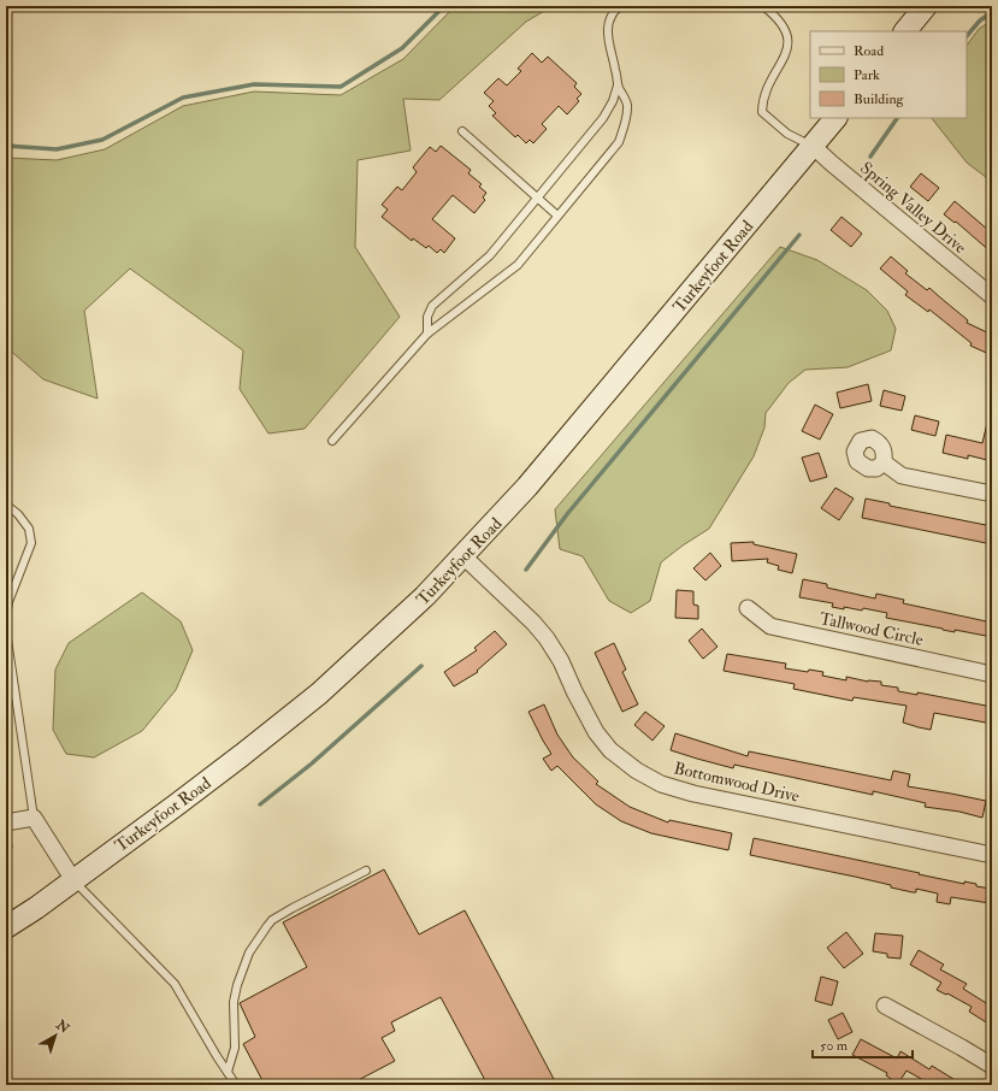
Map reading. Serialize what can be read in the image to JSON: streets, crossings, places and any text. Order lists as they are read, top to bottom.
{
  "streets": {
    "main road": ["Turkeyfoot Road"],
    "street": ["Spring Valley Drive", "Tallwood Circle", "Bottomwood Drive"]
  },
  "crossings": [
    ["Spring Valley Drive", "Turkeyfoot Road"],
    ["Turkeyfoot Road", "Bottomwood Drive"]
  ],
  "legend": ["Road", "Park", "Building"],
  "scale_bar": "50 m",
  "north": "top right"
}
